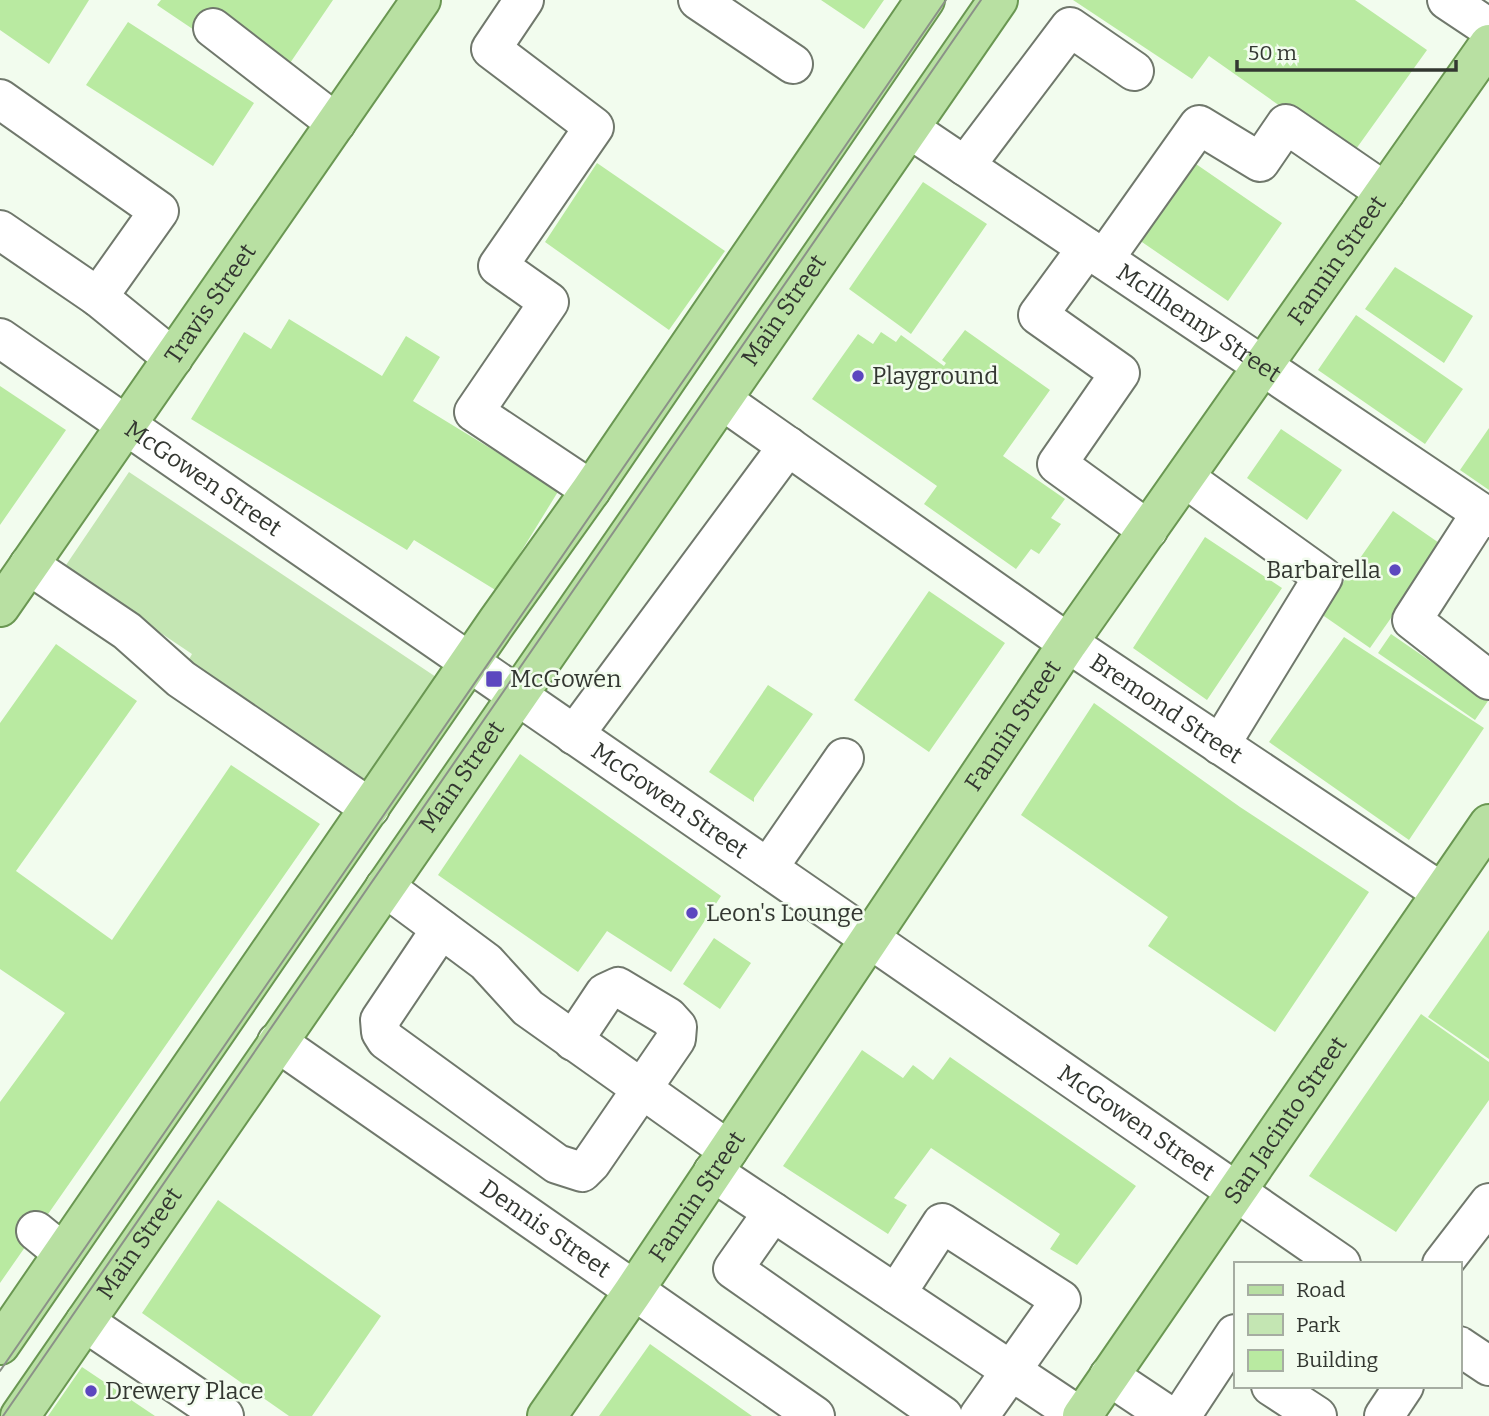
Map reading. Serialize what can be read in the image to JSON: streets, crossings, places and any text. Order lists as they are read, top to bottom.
{
  "streets": {
    "main road": [
      "Fannin Street",
      "Travis Street",
      "Main Street",
      "San Jacinto Street"
    ],
    "street": [
      "McIlhenny Street",
      "McGowen Street",
      "Bremond Street",
      "Dennis Street"
    ]
  },
  "crossings": [
    ["Fannin Street", "McIlhenny Street"],
    ["Fannin Street", "McGowen Street"],
    ["Fannin Street", "Bremond Street"],
    ["Fannin Street", "Dennis Street"],
    ["Travis Street", "McGowen Street"],
    ["Main Street", "McIlhenny Street"],
    ["Main Street", "McGowen Street"],
    ["Main Street", "Bremond Street"],
    ["Main Street", "Dennis Street"],
    ["McGowen Street", "San Jacinto Street"],
    ["Bremond Street", "San Jacinto Street"]
  ],
  "places": {
    "other": [
      "Playground",
      "Barbarella",
      "Leon's Lounge",
      "Drewery Place"
    ],
    "transit": ["McGowen"]
  },
  "legend": ["Road", "Park", "Building"],
  "scale_bar": "50 m"
}
